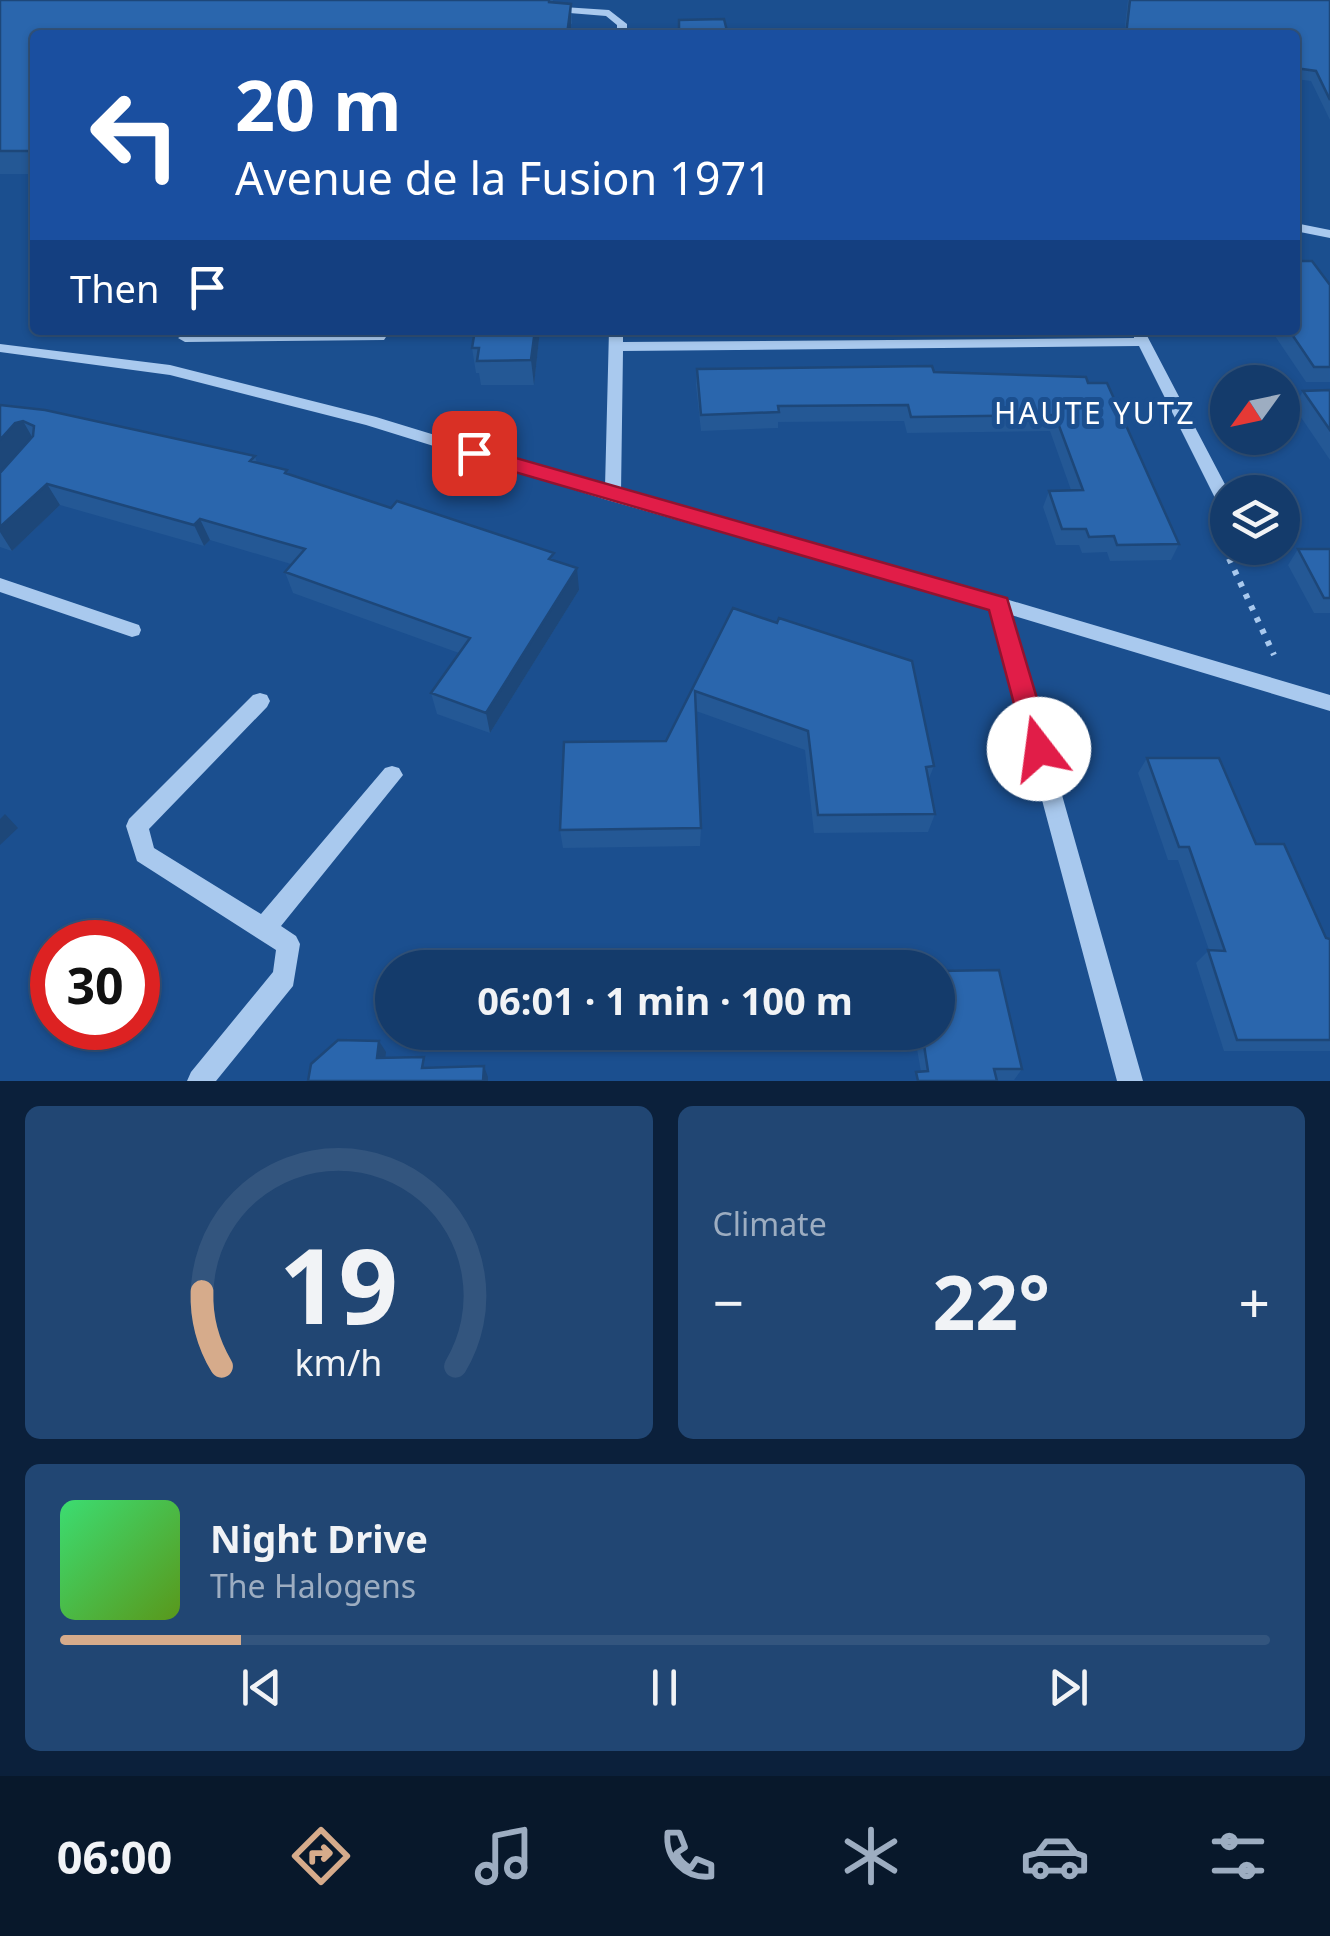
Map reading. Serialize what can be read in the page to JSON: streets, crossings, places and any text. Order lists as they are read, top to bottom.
{
  "districts": ["HAUTE YUTZ"],
  "north": "bottom left",
  "page": {
    "turn": ["20 m", "Avenue de la Fusion 1971"],
    "then": "Then",
    "limit": "30",
    "trip": "06:01 · 1 min · 100 m",
    "tile": "Climate",
    "heat": ["−", "22°", "+"],
    "song": ["Night Drive", "The Halogens"],
    "tabs": "06:00",
    "gauge": ["19", "km/h"]
  }
}
